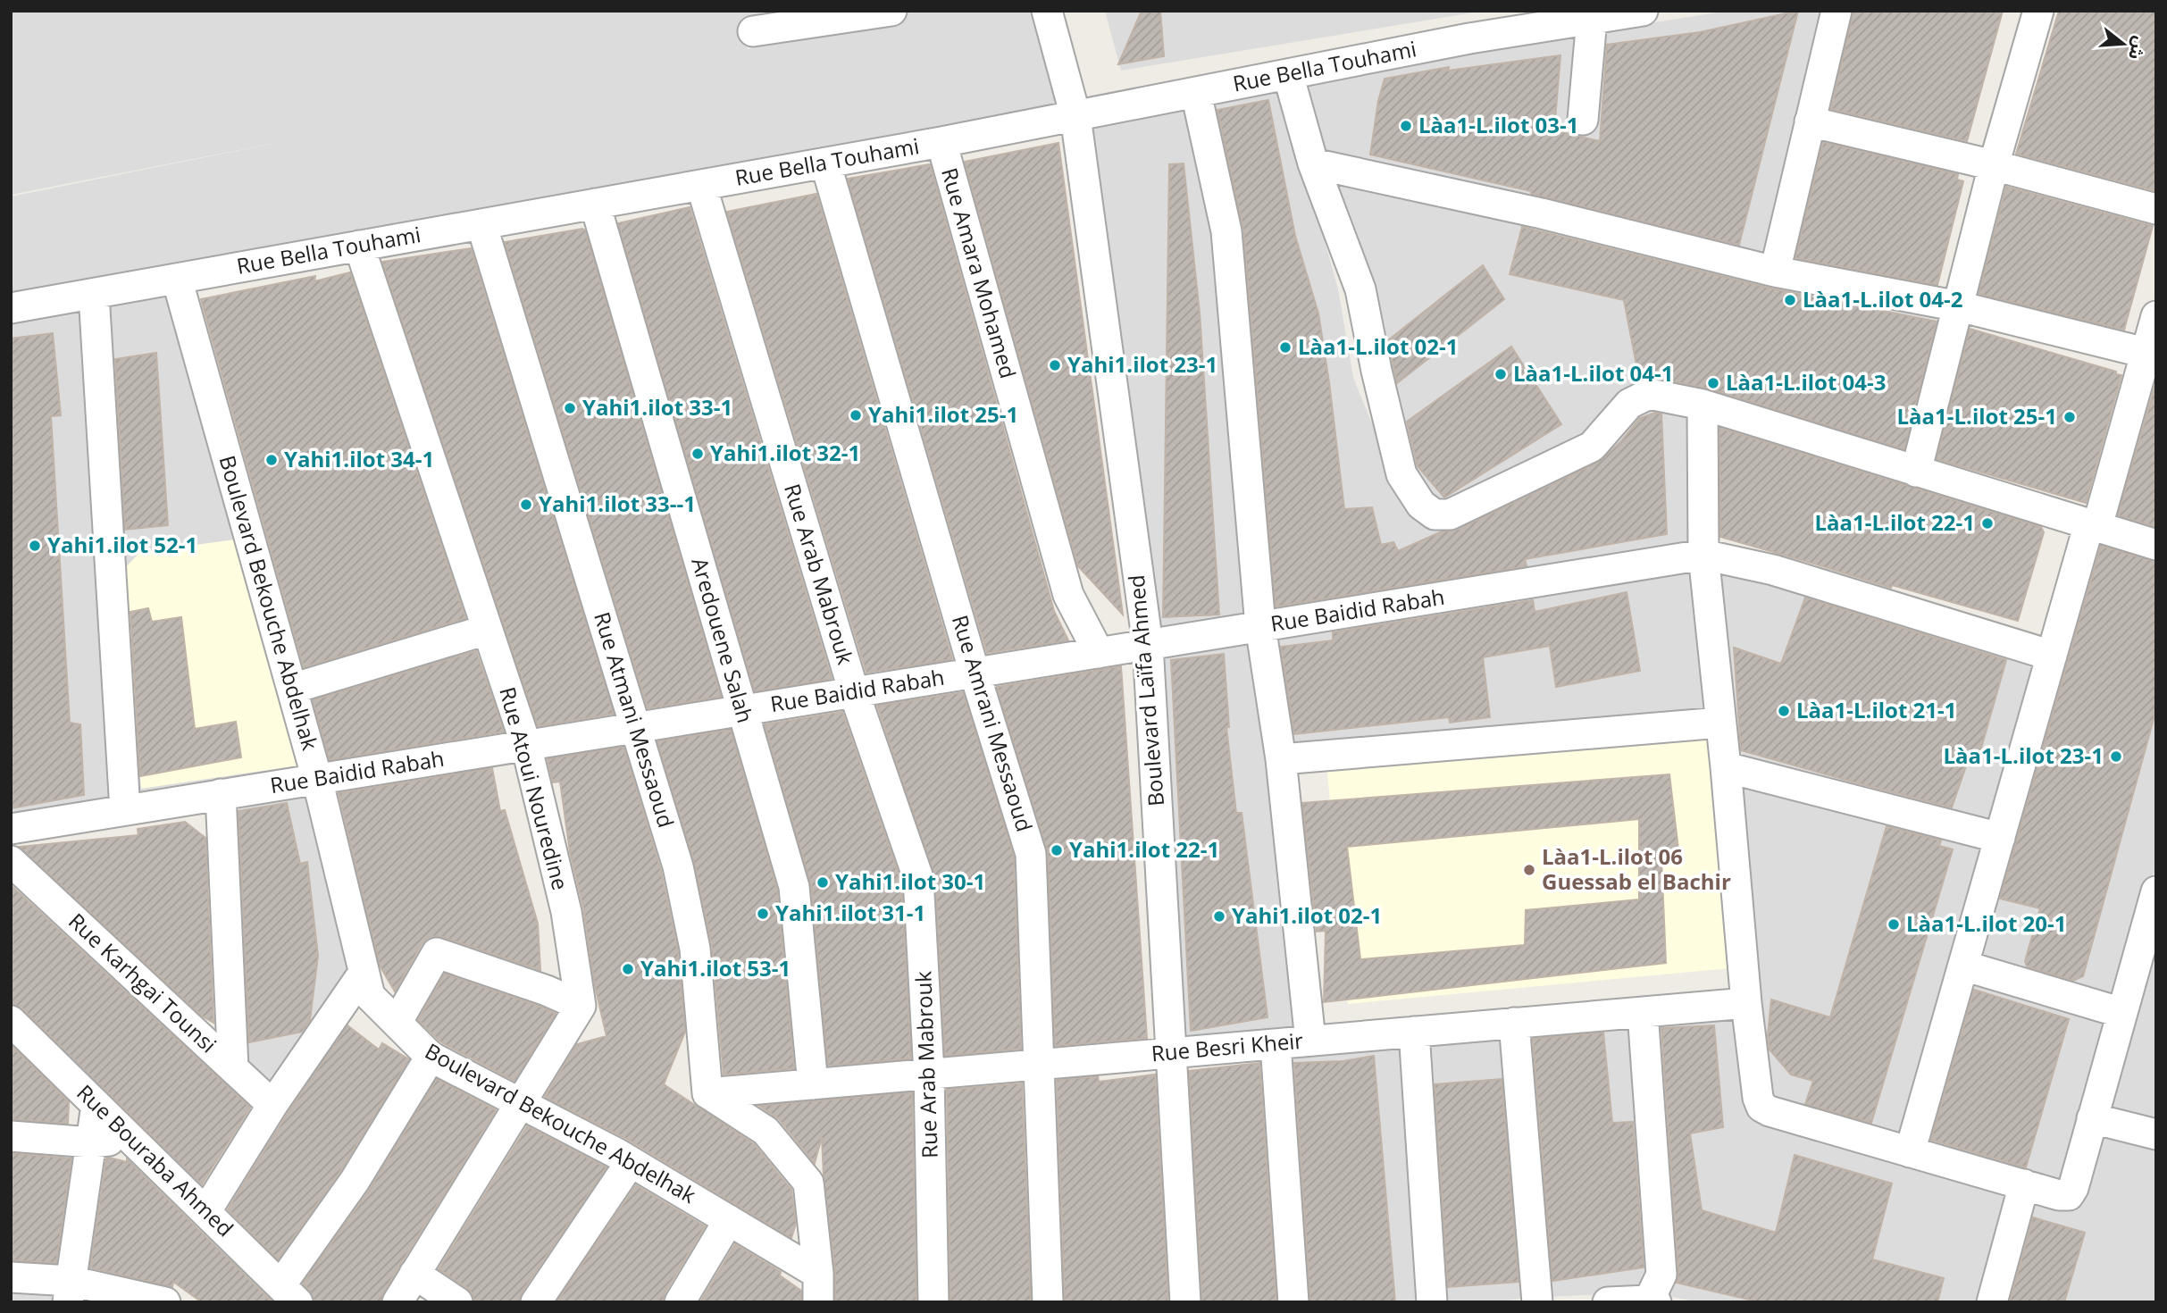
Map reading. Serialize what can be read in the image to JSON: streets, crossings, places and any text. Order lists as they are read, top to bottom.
{
  "streets": {
    "street": [
      "Rue Bella Touhami",
      "Rue Amara Mohamed",
      "Rue Arab Mabrouk",
      "Boulevard Bekouche Abdelhak",
      "Rue Baidid Rabah",
      "Aredouene Salah",
      "Boulevard Laïfa Ahmed",
      "Rue Atmani Messaoud",
      "Rue Amrani Messaoud",
      "Rue Atoui Nouredine",
      "Rue Karhgai Tounsi",
      "Rue Besri Kheir",
      "Rue Bouraba Ahmed"
    ]
  },
  "crossings": [
    ["Rue Bella Touhami", "Rue Amara Mohamed"],
    ["Rue Bella Touhami", "Rue Arab Mabrouk"],
    ["Rue Bella Touhami", "Boulevard Bekouche Abdelhak"],
    ["Rue Bella Touhami", "Aredouene Salah"],
    ["Rue Bella Touhami", "Boulevard Laïfa Ahmed"],
    ["Rue Bella Touhami", "Rue Atmani Messaoud"],
    ["Rue Bella Touhami", "Rue Amrani Messaoud"],
    ["Rue Bella Touhami", "Rue Atoui Nouredine"],
    ["Rue Amara Mohamed", "Rue Baidid Rabah"],
    ["Rue Arab Mabrouk", "Rue Baidid Rabah"],
    ["Rue Arab Mabrouk", "Rue Besri Kheir"],
    ["Boulevard Bekouche Abdelhak", "Rue Baidid Rabah"],
    ["Rue Baidid Rabah", "Aredouene Salah"],
    ["Rue Baidid Rabah", "Boulevard Laïfa Ahmed"],
    ["Rue Baidid Rabah", "Rue Atmani Messaoud"],
    ["Rue Baidid Rabah", "Rue Amrani Messaoud"],
    ["Rue Baidid Rabah", "Rue Atoui Nouredine"],
    ["Aredouene Salah", "Rue Besri Kheir"],
    ["Boulevard Laïfa Ahmed", "Rue Besri Kheir"],
    ["Rue Atmani Messaoud", "Rue Besri Kheir"],
    ["Rue Amrani Messaoud", "Rue Besri Kheir"]
  ],
  "places": [
    "Làa1-L.ilot 03-1",
    "Làa1-L.ilot 04-2",
    "Làa1-L.ilot 02-1",
    "Yahi1.ilot 23-1",
    "Làa1-L.ilot 04-1",
    "Làa1-L.ilot 04-3",
    "Yahi1.ilot 33-1",
    "Yahi1.ilot 25-1",
    "Làa1-L.ilot 25-1",
    "Yahi1.ilot 32-1",
    "Yahi1.ilot 34-1",
    "Yahi1.ilot 33--1",
    "Làa1-L.ilot 22-1",
    "Yahi1.ilot 52-1",
    "Làa1-L.ilot 21-1",
    "Làa1-L.ilot 23-1",
    "Yahi1.ilot 22-1",
    "Làa1-L.ilot 06 Guessab el Bachir",
    "Yahi1.ilot 30-1",
    "Yahi1.ilot 31-1",
    "Yahi1.ilot 02-1",
    "Làa1-L.ilot 20-1",
    "Yahi1.ilot 53-1"
  ],
  "north": "right"
}
